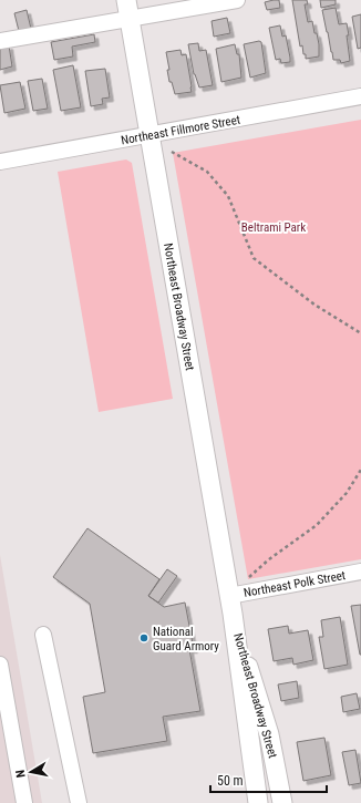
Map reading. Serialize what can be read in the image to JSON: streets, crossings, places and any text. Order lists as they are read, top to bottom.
{
  "streets": {
    "main road": ["Northeast Broadway Street"],
    "street": ["Northeast Fillmore Street", "Northeast Polk Street"]
  },
  "crossings": [
    ["Northeast Fillmore Street", "Northeast Broadway Street"],
    ["Northeast Broadway Street", "Northeast Polk Street"]
  ],
  "parks": ["Beltrami Park"],
  "places": ["National Guard Armory"],
  "scale_bar": "50 m",
  "north": "left"
}
